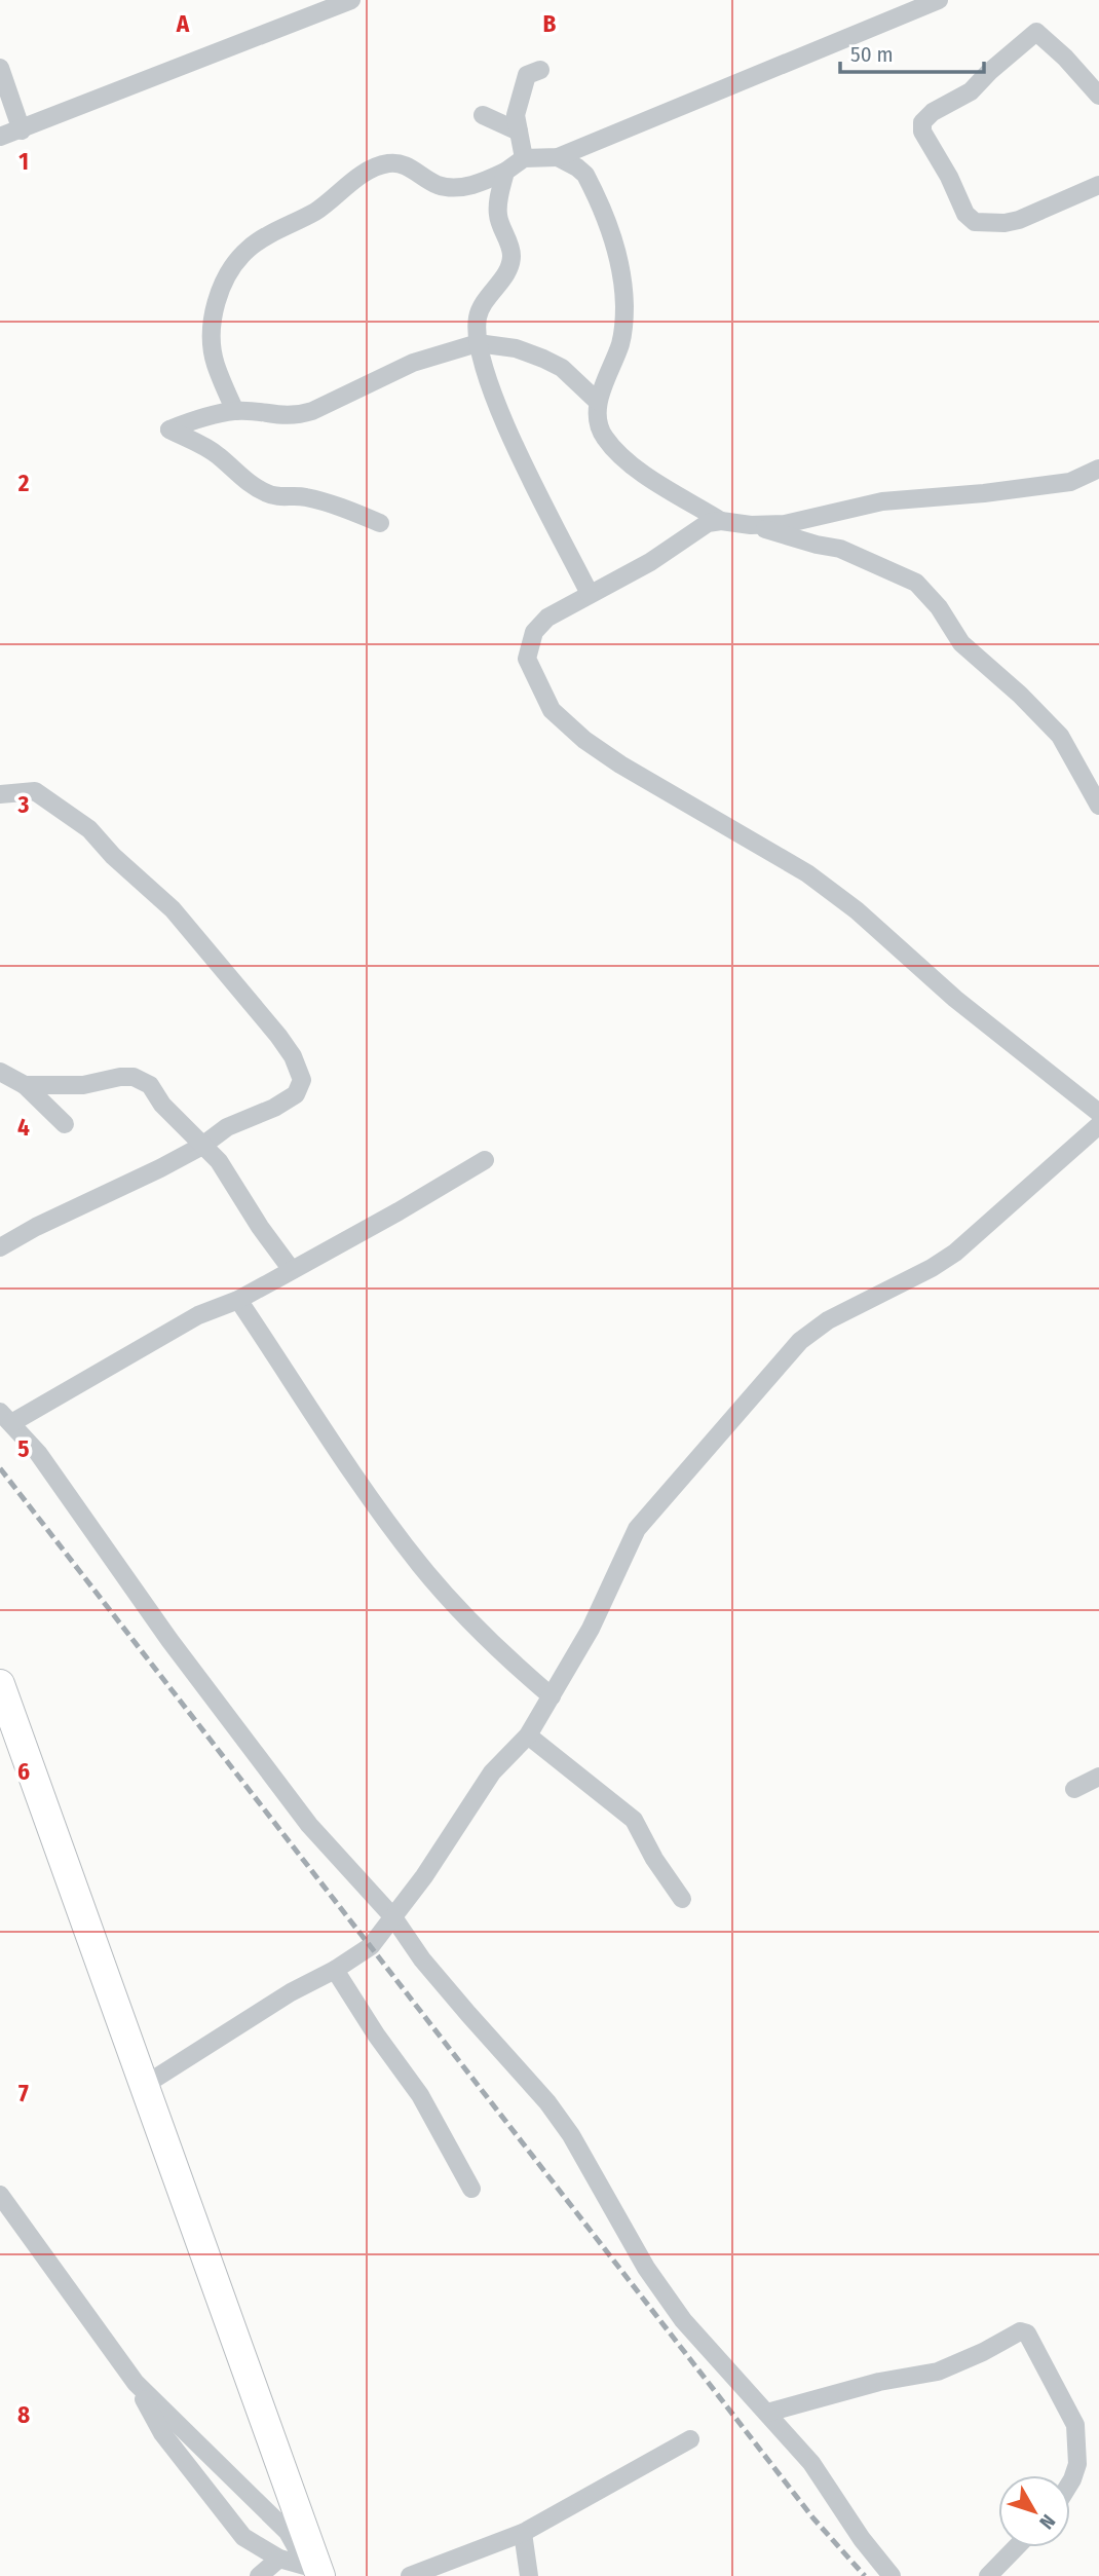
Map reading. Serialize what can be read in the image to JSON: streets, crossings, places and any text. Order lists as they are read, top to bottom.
{
  "scale_bar": "50 m",
  "north": "bottom right",
  "grid": {
    "columns": ["A", "B"],
    "rows": [
      "1",
      "2",
      "3",
      "4",
      "5",
      "6",
      "7",
      "8"
    ]
  }
}
